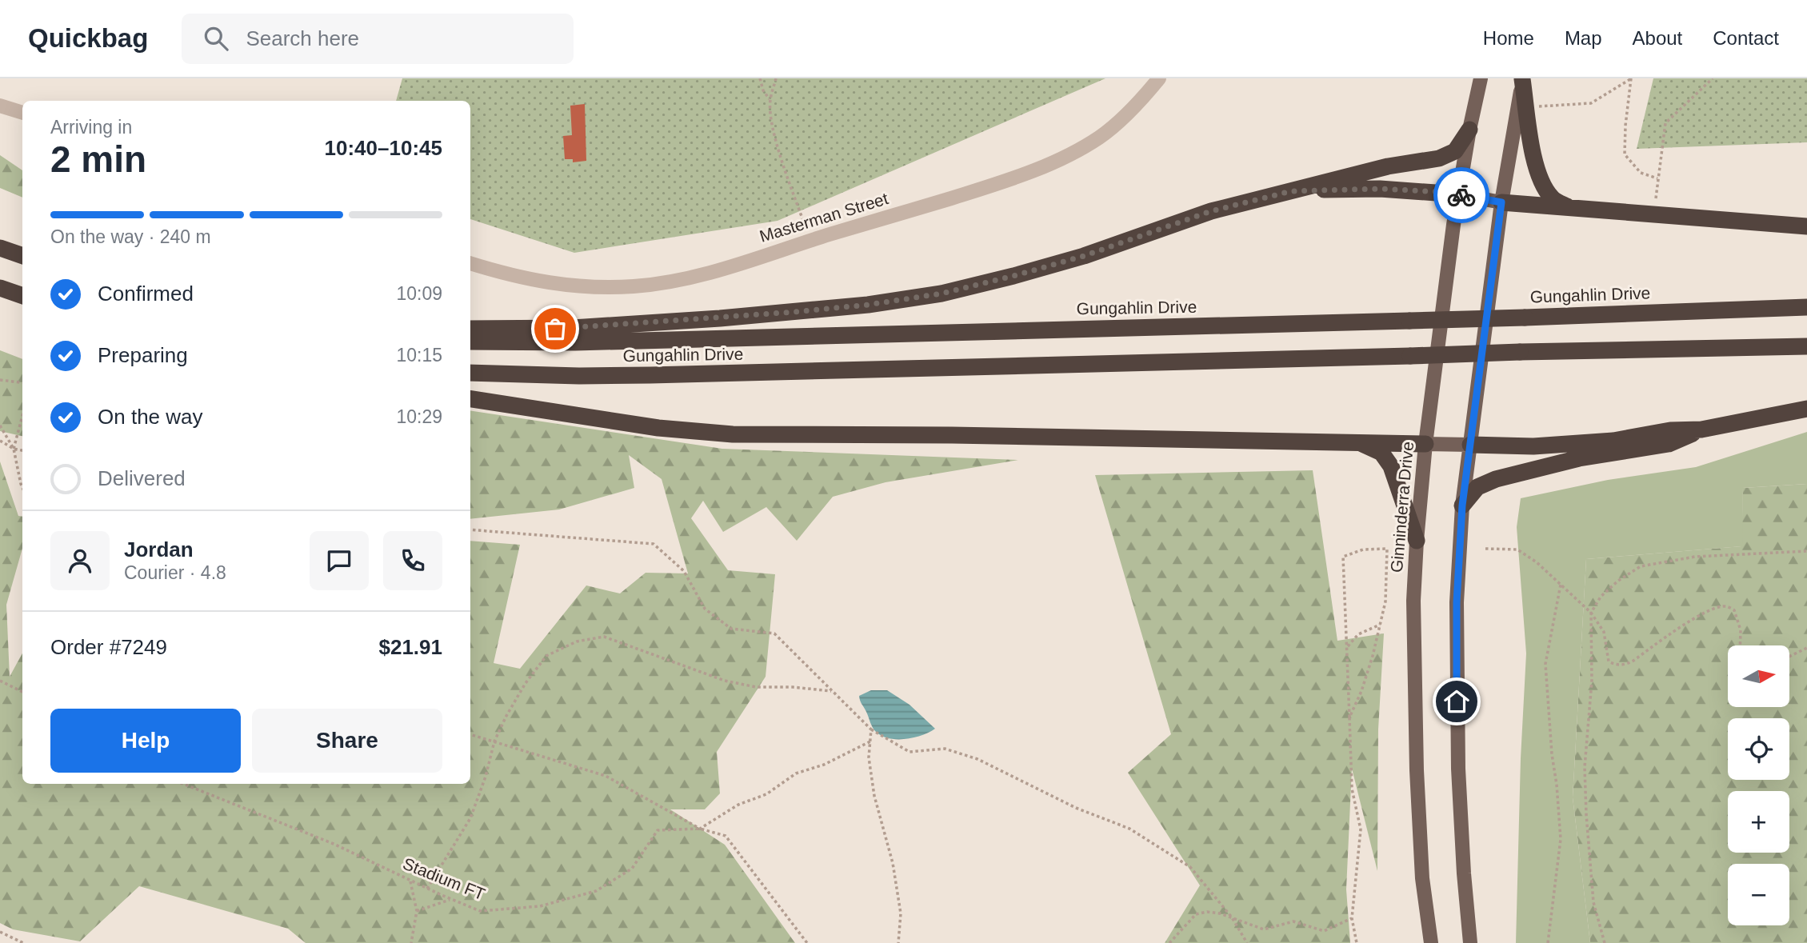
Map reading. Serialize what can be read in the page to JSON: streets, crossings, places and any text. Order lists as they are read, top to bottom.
{
  "streets": {
    "highway": ["Gungahlin Drive"],
    "main road": ["Ginninderra Drive"],
    "street": ["Masterman Street"],
    "path": ["Stadium FT"]
  },
  "north": "right",
  "page": {
    "header": "Quickbag",
    "search": "Search here",
    "nav": [
      "Home",
      "Map",
      "About",
      "Contact"
    ],
    "heading": ["2 min", "Arriving in", "10:40–10:45"],
    "panel": [
      "Jordan",
      "Courier · 4.8",
      "Order #7249",
      "$21.91"
    ],
    "bar": "On the way · 240 m",
    "list": [
      ["Confirmed", "10:09"],
      ["Preparing", "10:15"],
      ["On the way", "10:29"],
      "Delivered"
    ],
    "map_buttons": ["+", "−"],
    "buttons": ["Help", "Share"]
  }
}
